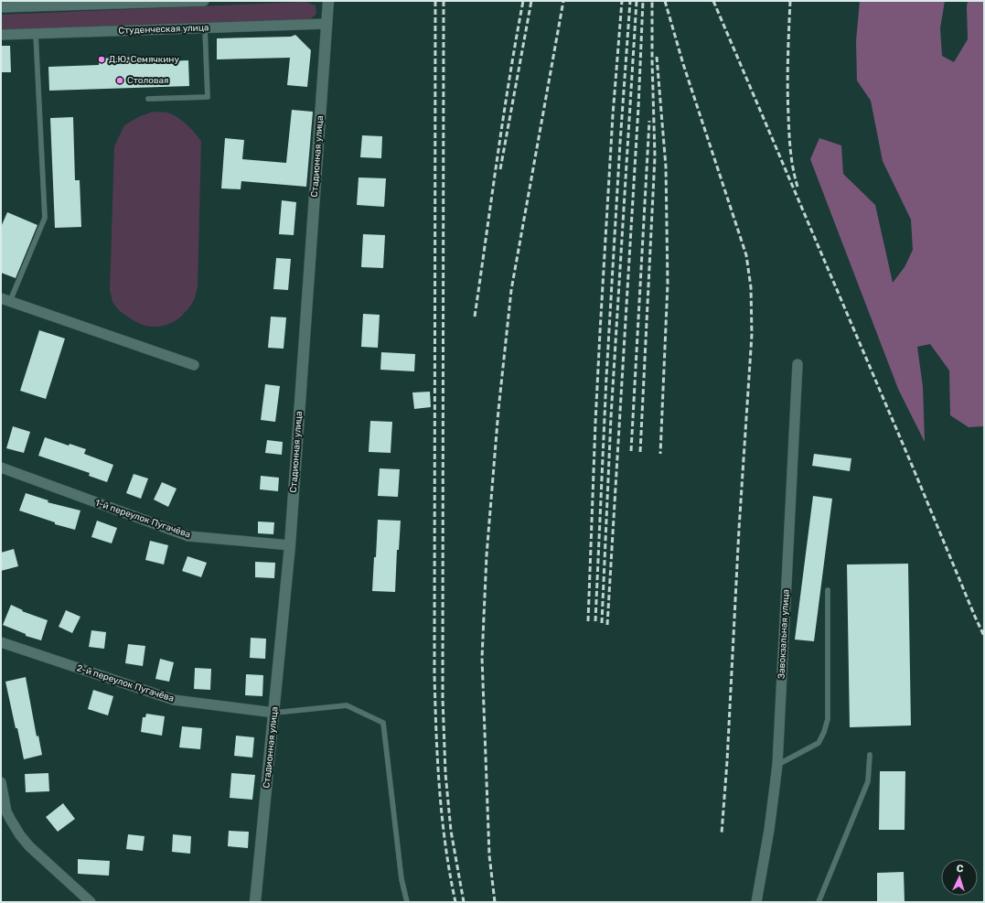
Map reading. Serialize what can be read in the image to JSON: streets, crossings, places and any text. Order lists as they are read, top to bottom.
{
  "streets": {
    "street": [
      "Студенческая улица",
      "Стадионная улица",
      "1-й переулок Пугачёва",
      "Завокзальная улица",
      "2-й переулок Пугачёва"
    ]
  },
  "crossings": [
    ["Студенческая улица", "Стадионная улица"],
    ["Стадионная улица", "1-й переулок Пугачёва"],
    ["Стадионная улица", "2-й переулок Пугачёва"]
  ],
  "places": ["Д.Ю. Семячкину", "Столовая"],
  "north": "top"
}
